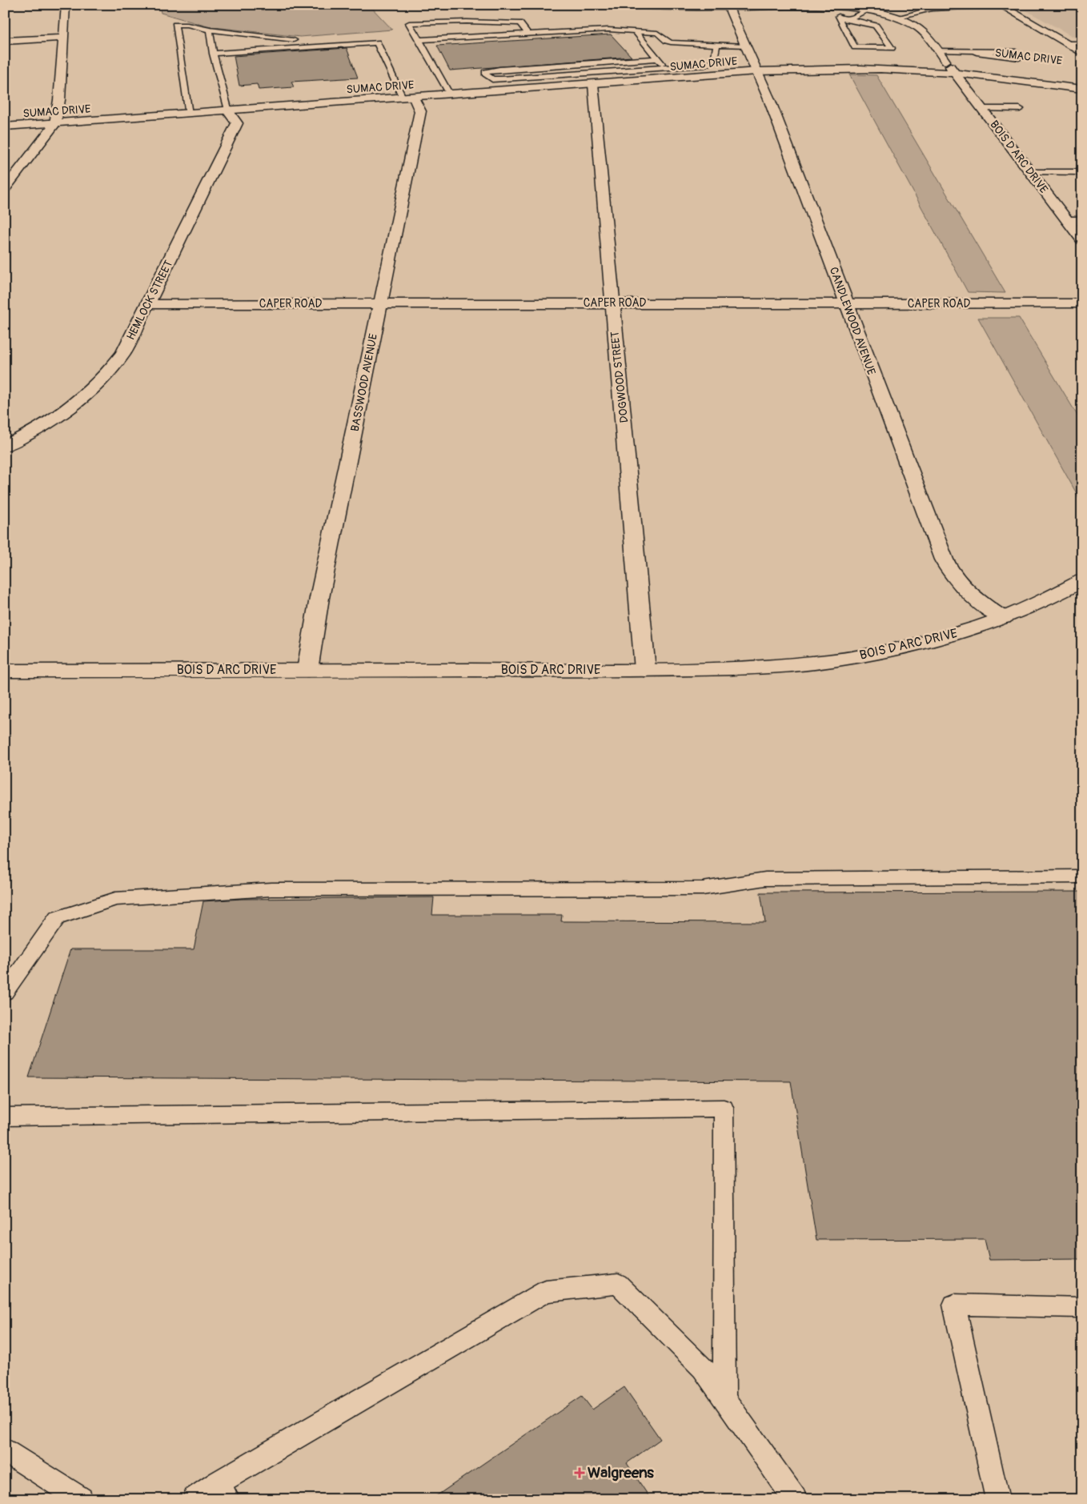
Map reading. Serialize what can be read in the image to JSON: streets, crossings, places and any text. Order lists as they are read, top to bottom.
{
  "streets": {
    "street": [
      "SUMAC DRIVE",
      "BOIS D ARC DRIVE",
      "HEMLOCK STREET",
      "CAPER ROAD",
      "CANDLEWOOD AVENUE",
      "DOGWOOD STREET",
      "BASSWOOD AVENUE"
    ]
  },
  "crossings": [
    ["SUMAC DRIVE", "BOIS D ARC DRIVE"],
    ["SUMAC DRIVE", "HEMLOCK STREET"],
    ["SUMAC DRIVE", "CANDLEWOOD AVENUE"],
    ["SUMAC DRIVE", "DOGWOOD STREET"],
    ["SUMAC DRIVE", "BASSWOOD AVENUE"],
    ["BOIS D ARC DRIVE", "CANDLEWOOD AVENUE"],
    ["BOIS D ARC DRIVE", "DOGWOOD STREET"],
    ["BOIS D ARC DRIVE", "BASSWOOD AVENUE"],
    ["HEMLOCK STREET", "CAPER ROAD"],
    ["CAPER ROAD", "CANDLEWOOD AVENUE"],
    ["CAPER ROAD", "DOGWOOD STREET"],
    ["CAPER ROAD", "BASSWOOD AVENUE"]
  ],
  "places": {
    "health": ["Walgreens"]
  }
}
